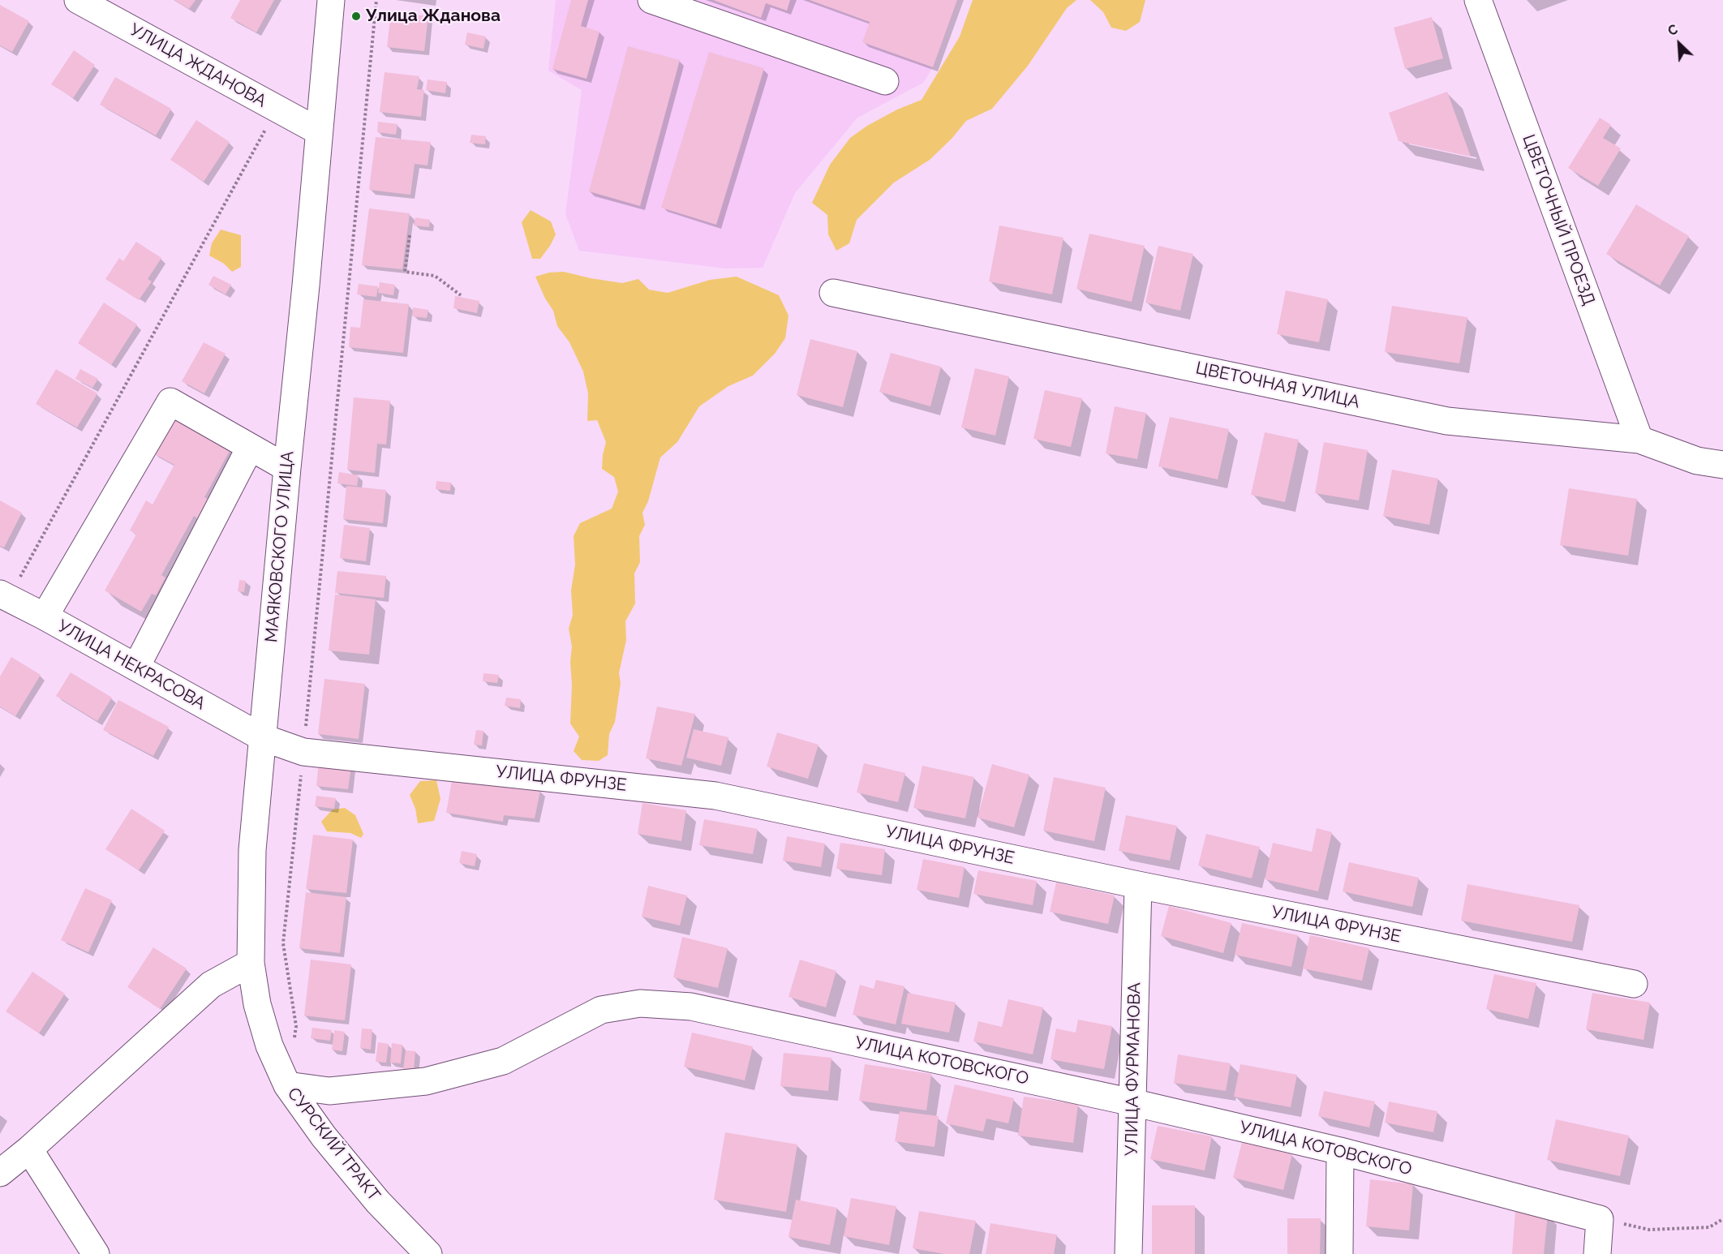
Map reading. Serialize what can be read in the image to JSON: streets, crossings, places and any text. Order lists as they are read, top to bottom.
{
  "streets": {
    "street": [
      "УЛИЦА ЖДАНОВА",
      "ЦВЕТОЧНЫЙ ПРОЕЗД",
      "ЦВЕТОЧНАЯ УЛИЦА",
      "МАЯКОВСКОГО УЛИЦА",
      "УЛИЦА НЕКРАСОВА",
      "УЛИЦА ФРУНЗЕ",
      "УЛИЦА КОТОВСКОГО",
      "УЛИЦА ФУРМАНОВА",
      "СУРСКИЙ ТРАКТ"
    ]
  },
  "crossings": [
    ["УЛИЦА ЖДАНОВА", "МАЯКОВСКОГО УЛИЦА"],
    ["ЦВЕТОЧНЫЙ ПРОЕЗД", "ЦВЕТОЧНАЯ УЛИЦА"],
    ["МАЯКОВСКОГО УЛИЦА", "УЛИЦА НЕКРАСОВА"],
    ["МАЯКОВСКОГО УЛИЦА", "УЛИЦА ФРУНЗЕ"],
    ["МАЯКОВСКОГО УЛИЦА", "СУРСКИЙ ТРАКТ"],
    ["УЛИЦА НЕКРАСОВА", "УЛИЦА ФРУНЗЕ"],
    ["УЛИЦА ФРУНЗЕ", "УЛИЦА ФУРМАНОВА"],
    ["УЛИЦА КОТОВСКОГО", "УЛИЦА ФУРМАНОВА"],
    ["УЛИЦА КОТОВСКОГО", "СУРСКИЙ ТРАКТ"]
  ],
  "places": ["Улица Жданова"],
  "north": "top left"
}
